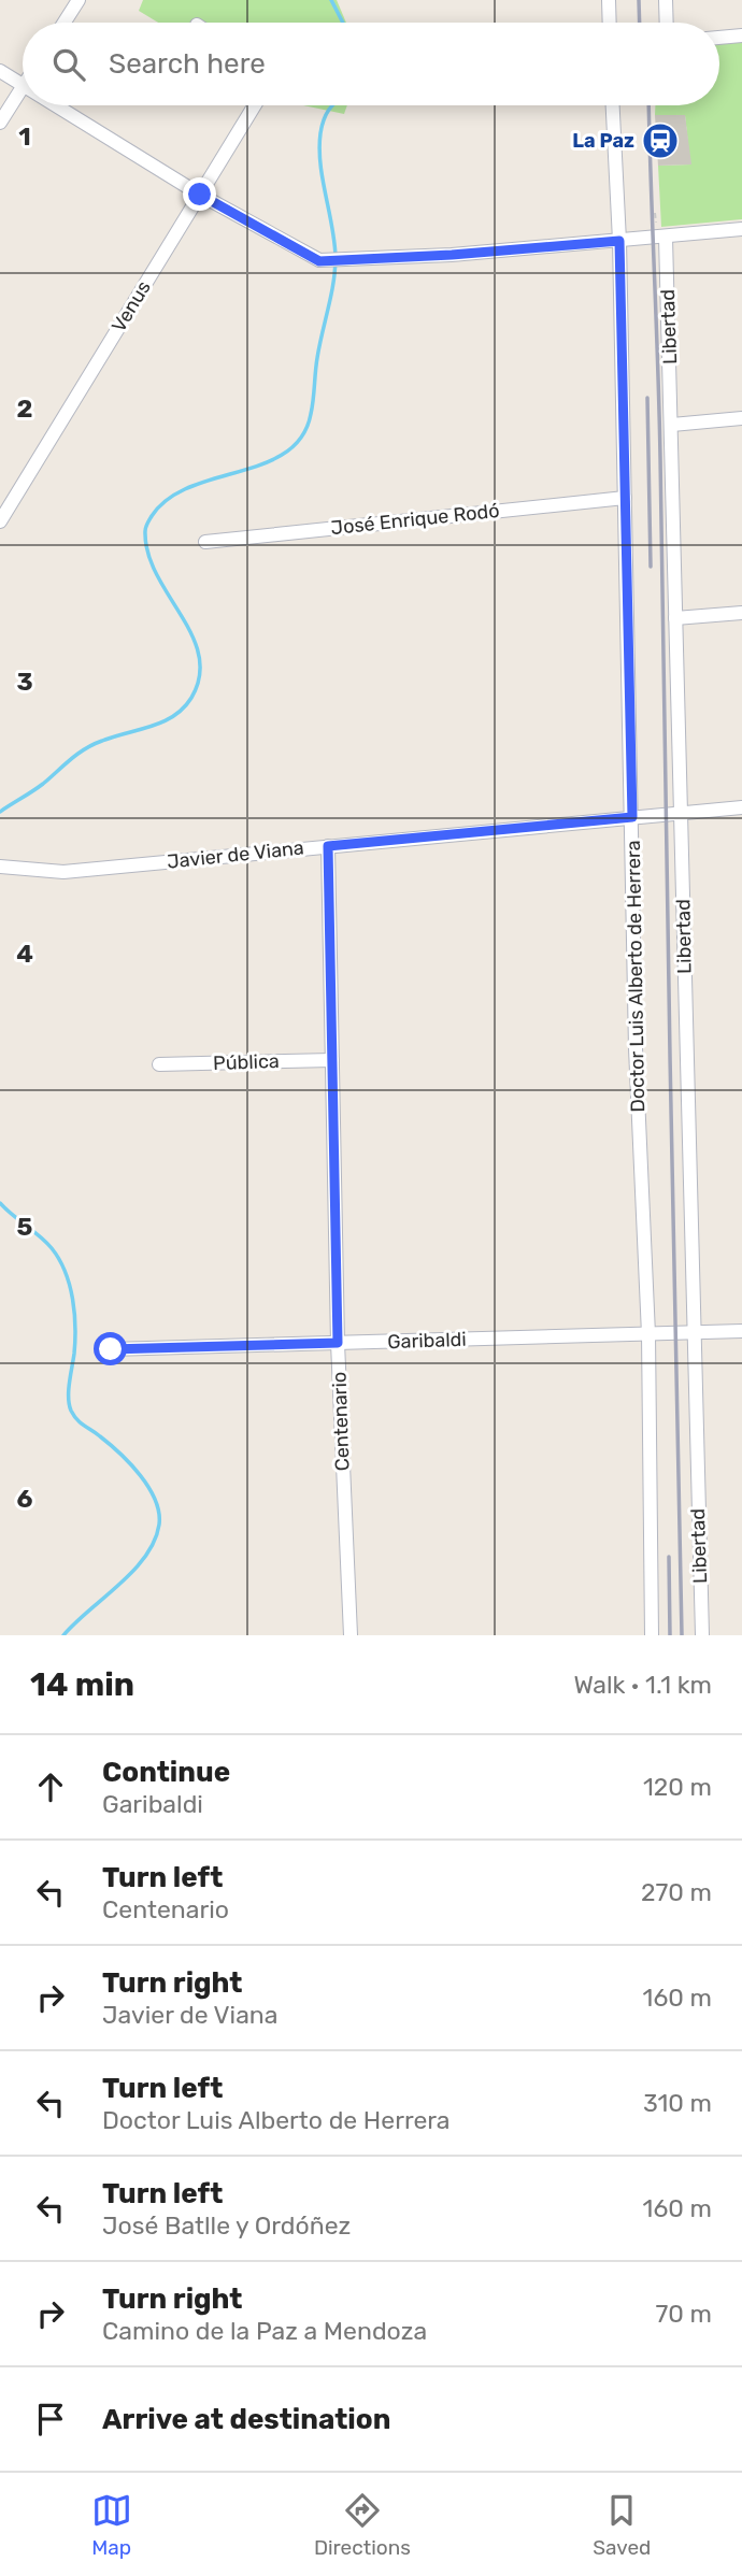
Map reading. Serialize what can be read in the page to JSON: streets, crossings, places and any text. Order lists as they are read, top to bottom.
{
  "streets": {
    "street": [
      "Venus",
      "Libertad",
      "José Enrique Rodó",
      "Javier de Viana",
      "Doctor Luis Alberto de Herrera",
      "Pública",
      "Garibaldi",
      "Centenario"
    ]
  },
  "crossings": [
    ["Libertad", "Javier de Viana"],
    ["Libertad", "Garibaldi"],
    ["José Enrique Rodó", "Doctor Luis Alberto de Herrera"],
    ["Javier de Viana", "Doctor Luis Alberto de Herrera"],
    ["Javier de Viana", "Centenario"],
    ["Doctor Luis Alberto de Herrera", "Garibaldi"],
    ["Pública", "Centenario"],
    ["Garibaldi", "Centenario"]
  ],
  "places": {
    "station": ["La Paz"]
  },
  "page": {
    "search": "Search here",
    "heading": ["14 min", "Walk · 1.1 km"],
    "list": [
      ["Continue", "Garibaldi", "120 m"],
      ["Turn left", "Centenario", "270 m"],
      ["Turn right", "Javier de Viana", "160 m"],
      ["Turn left", "Doctor Luis Alberto de Herrera", "310 m"],
      ["Turn left", "José Batlle y Ordóñez", "160 m"],
      ["Turn right", "Camino de la Paz a Mendoza", "70 m"],
      "Arrive at destination"
    ],
    "nav": ["Map", "Directions", "Saved"]
  },
  "grid": {
    "rows": [
      "1",
      "2",
      "3",
      "4",
      "5",
      "6"
    ]
  }
}
